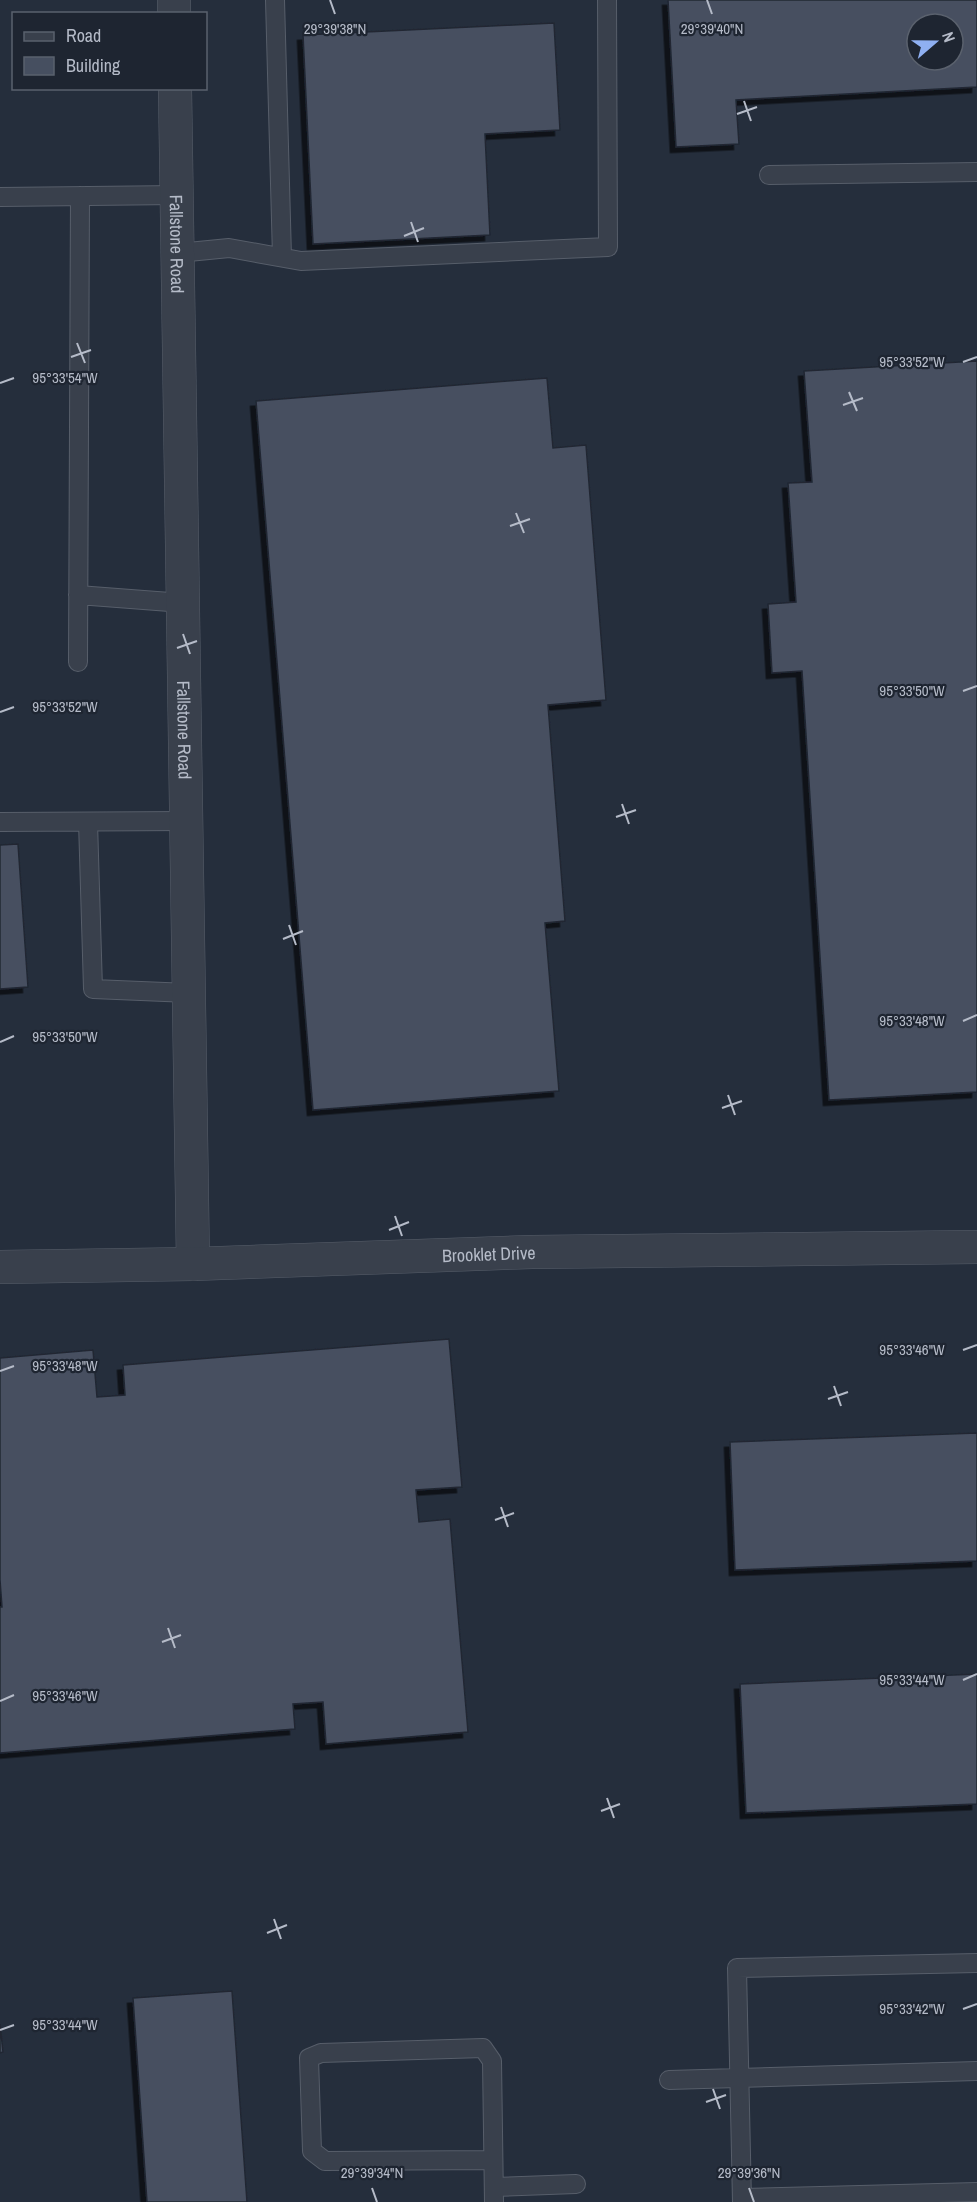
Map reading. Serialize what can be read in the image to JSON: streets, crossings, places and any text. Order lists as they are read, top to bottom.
{
  "streets": {
    "street": ["Fallstone Road", "Brooklet Drive"]
  },
  "crossings": [
    ["Fallstone Road", "Brooklet Drive"]
  ],
  "legend": ["Road", "Building"],
  "north": "right",
  "coordinates": [
    "29°39'38\"N",
    "29°39'40\"N",
    "95°33'52\"W",
    "95°33'54\"W",
    "95°33'50\"W",
    "95°33'48\"W",
    "95°33'46\"W",
    "95°33'44\"W",
    "95°33'42\"W",
    "29°39'34\"N",
    "29°39'36\"N"
  ]
}
